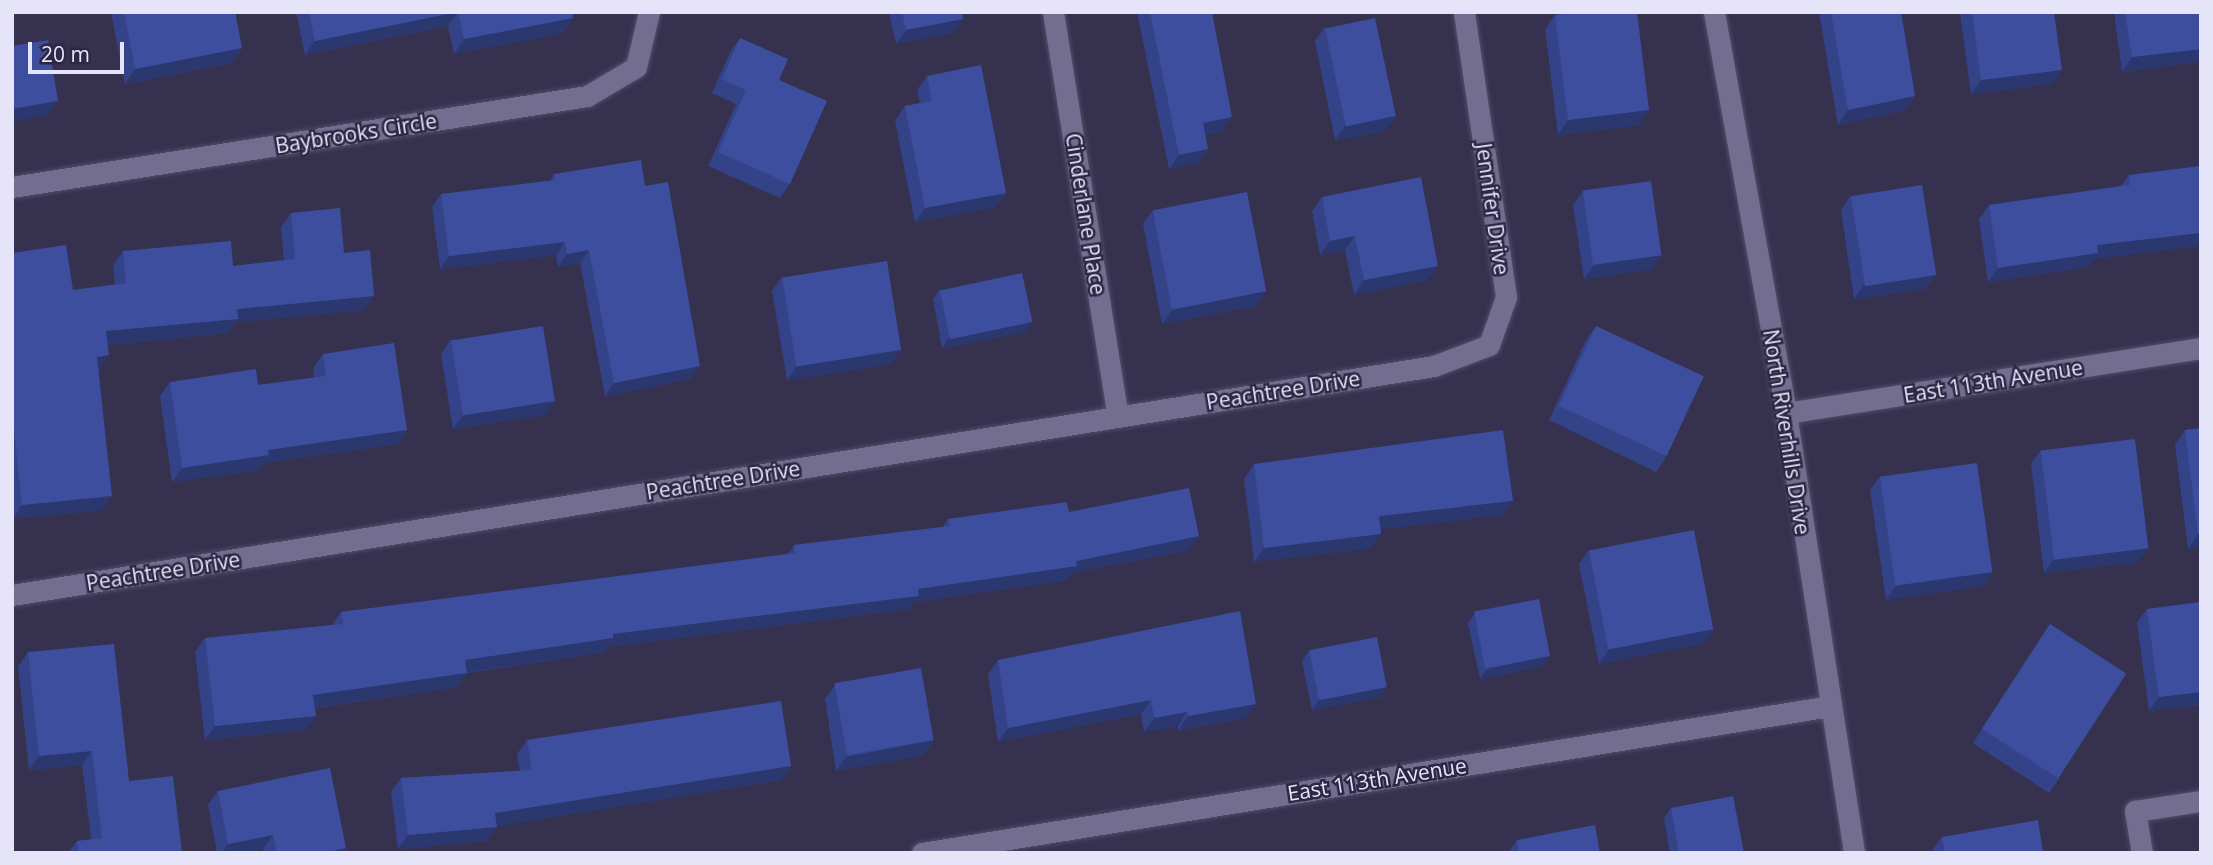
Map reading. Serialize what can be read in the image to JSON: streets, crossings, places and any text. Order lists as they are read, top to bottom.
{
  "streets": {
    "street": [
      "Baybrooks Circle",
      "Jennifer Drive",
      "Cinderlane Place",
      "East 113th Avenue",
      "Peachtree Drive",
      "North Riverhills Drive"
    ]
  },
  "crossings": [
    ["Jennifer Drive", "Peachtree Drive"],
    ["Cinderlane Place", "Peachtree Drive"],
    ["East 113th Avenue", "North Riverhills Drive"]
  ],
  "scale_bar": "20 m"
}
